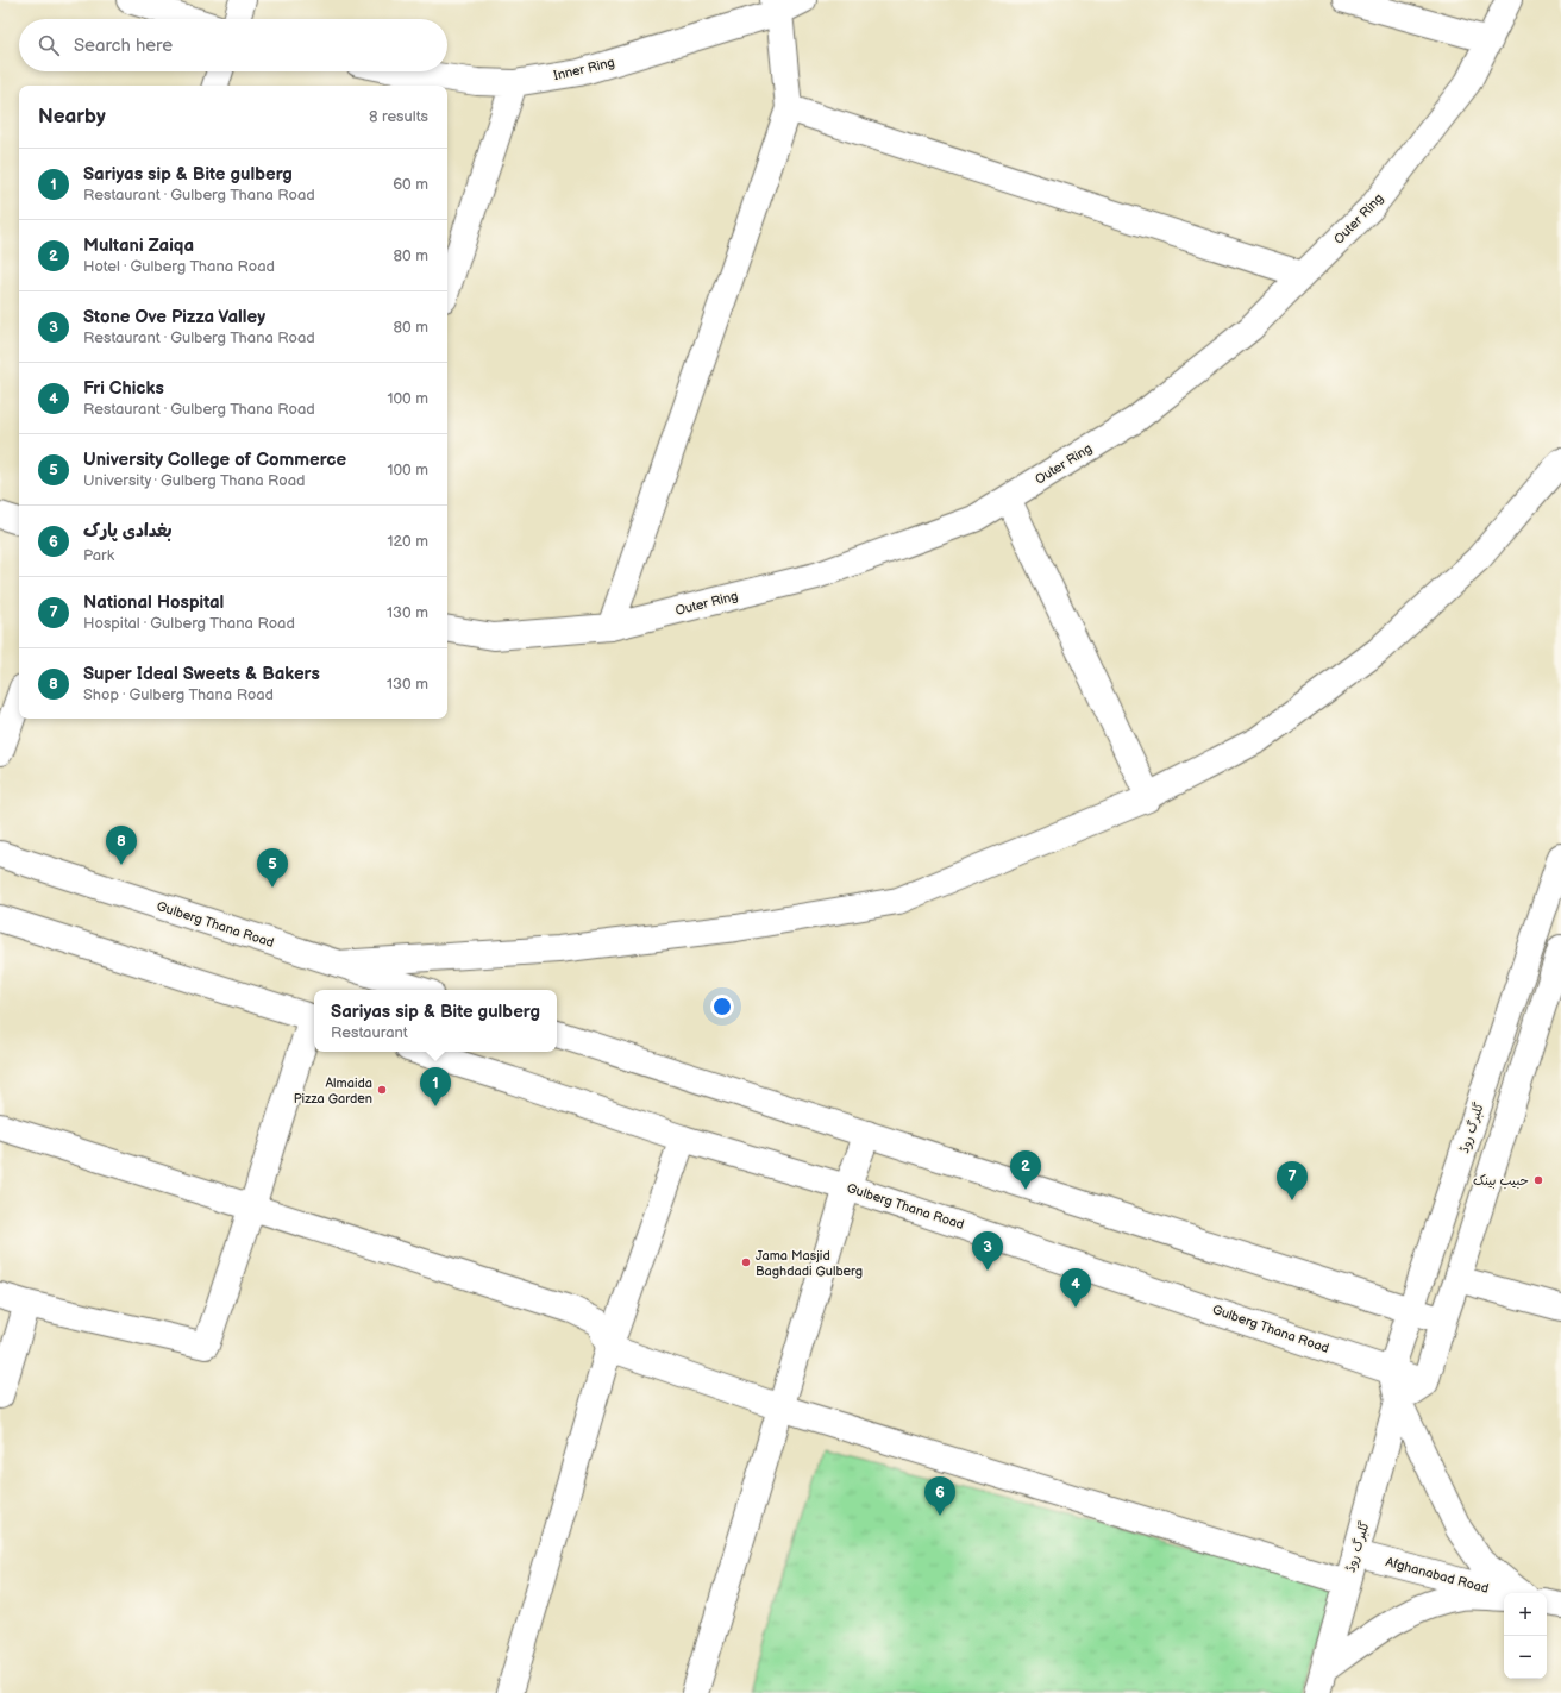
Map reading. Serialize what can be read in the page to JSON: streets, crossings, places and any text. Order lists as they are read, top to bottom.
{
  "streets": {
    "street": [
      "Inner Ring",
      "Outer Ring",
      "Gulberg Thana Road",
      "گلبرگ روڈ",
      "Afghanabad Road"
    ]
  },
  "crossings": [
    ["Gulberg Thana Road", "گلبرگ روڈ"],
    ["گلبرگ روڈ", "Afghanabad Road"]
  ],
  "places": ["Almaida Pizza Garden", "حبیب بینک", "Jama Masjid Baghdadi Gulberg"],
  "page": {
    "search": "Search here",
    "heading": ["Nearby", "8 results"],
    "list": [
      {
        "mark": "1",
        "name": "Sariyas sip & Bite gulberg",
        "note": "Restaurant · Gulberg Thana Road",
        "value": "60 m"
      },
      {
        "mark": "2",
        "name": "Multani Zaiqa",
        "note": "Hotel · Gulberg Thana Road",
        "value": "80 m"
      },
      {
        "mark": "3",
        "name": "Stone Ove Pizza Valley",
        "note": "Restaurant · Gulberg Thana Road",
        "value": "80 m"
      },
      {
        "mark": "4",
        "name": "Fri Chicks",
        "note": "Restaurant · Gulberg Thana Road",
        "value": "100 m"
      },
      {
        "mark": "5",
        "name": "University College of Commerce",
        "note": "University · Gulberg Thana Road",
        "value": "100 m"
      },
      {
        "mark": "6",
        "name": "بغدادی پارک",
        "note": "Park",
        "value": "120 m"
      },
      {
        "mark": "7",
        "name": "National Hospital",
        "note": "Hospital · Gulberg Thana Road",
        "value": "130 m"
      },
      {
        "mark": "8",
        "name": "Super Ideal Sweets & Bakers",
        "note": "Shop · Gulberg Thana Road",
        "value": "130 m"
      }
    ],
    "pins": [
      "8",
      "5",
      "1",
      "2",
      "7",
      "3",
      "4",
      "6"
    ],
    "popup": ["Sariyas sip & Bite gulberg", "Restaurant"],
    "map_buttons": ["+", "−"]
  }
}
